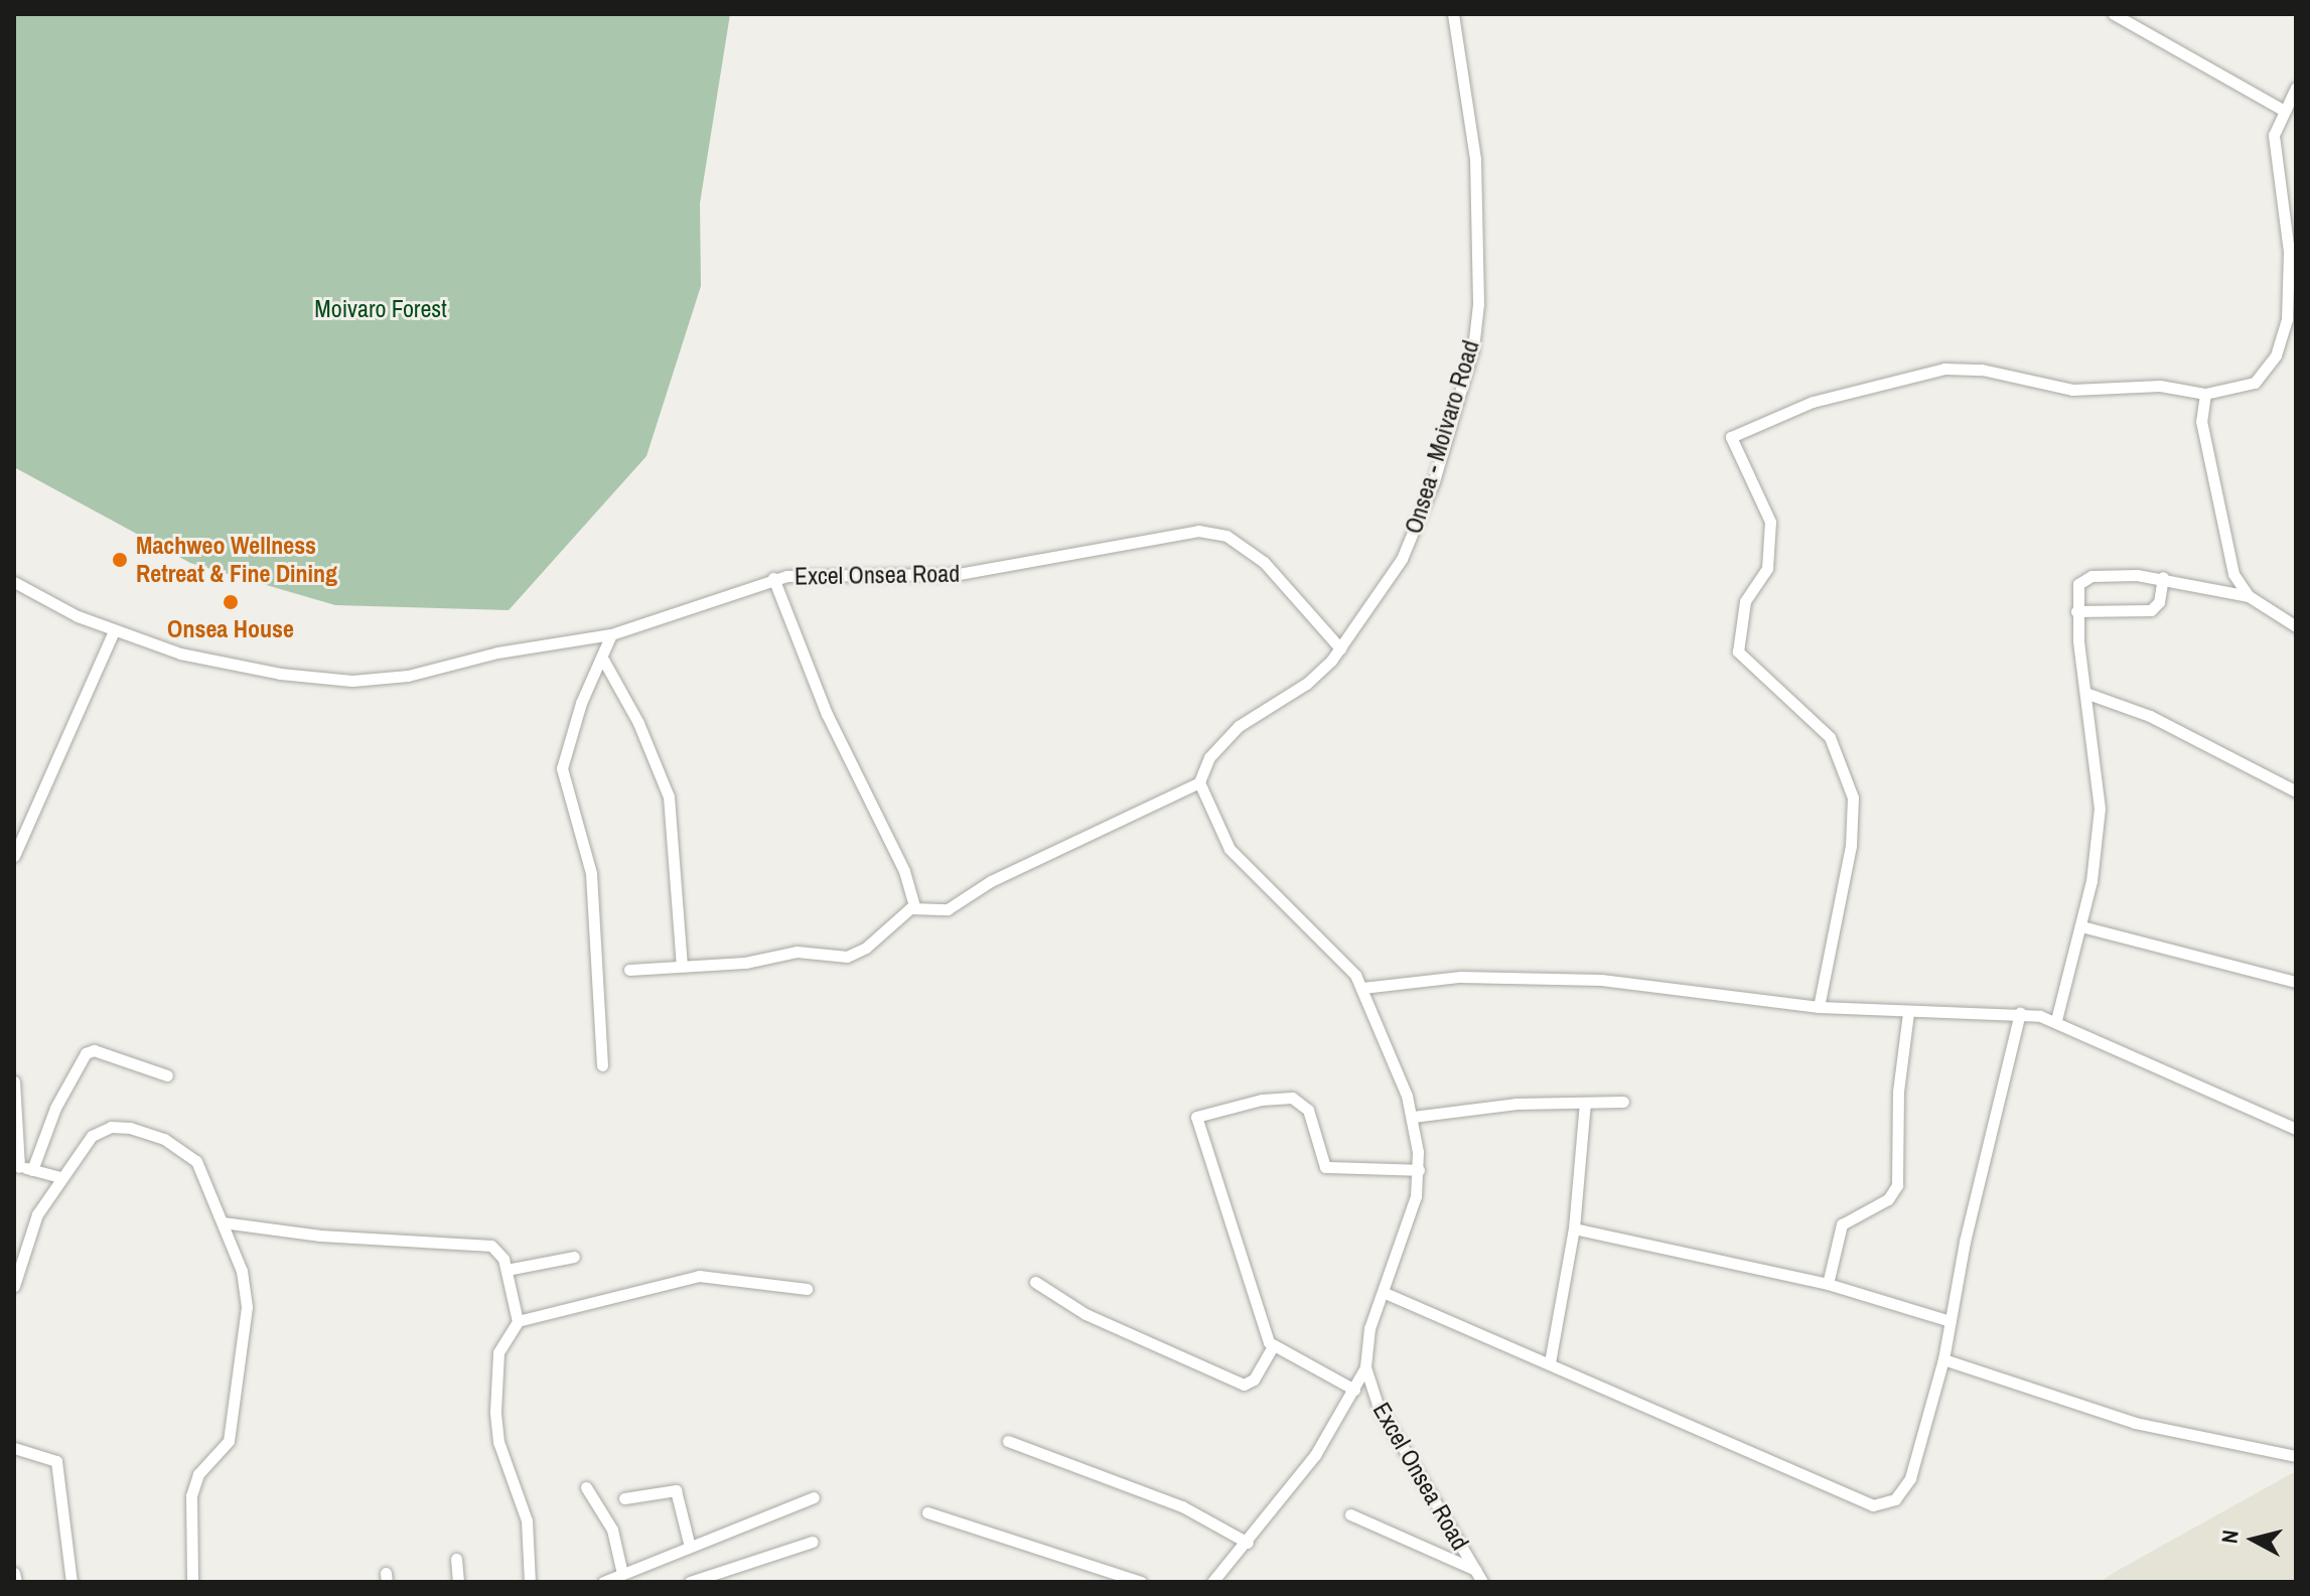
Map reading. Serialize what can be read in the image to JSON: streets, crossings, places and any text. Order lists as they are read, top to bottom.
{
  "streets": {
    "street": ["Onsea - Moivaro Road", "Excel Onsea Road"]
  },
  "crossings": [
    ["Onsea - Moivaro Road", "Excel Onsea Road"]
  ],
  "parks": ["Moivaro Forest"],
  "places": ["Machweo Wellness Retreat & Fine Dining", "Onsea House"],
  "north": "left"
}
